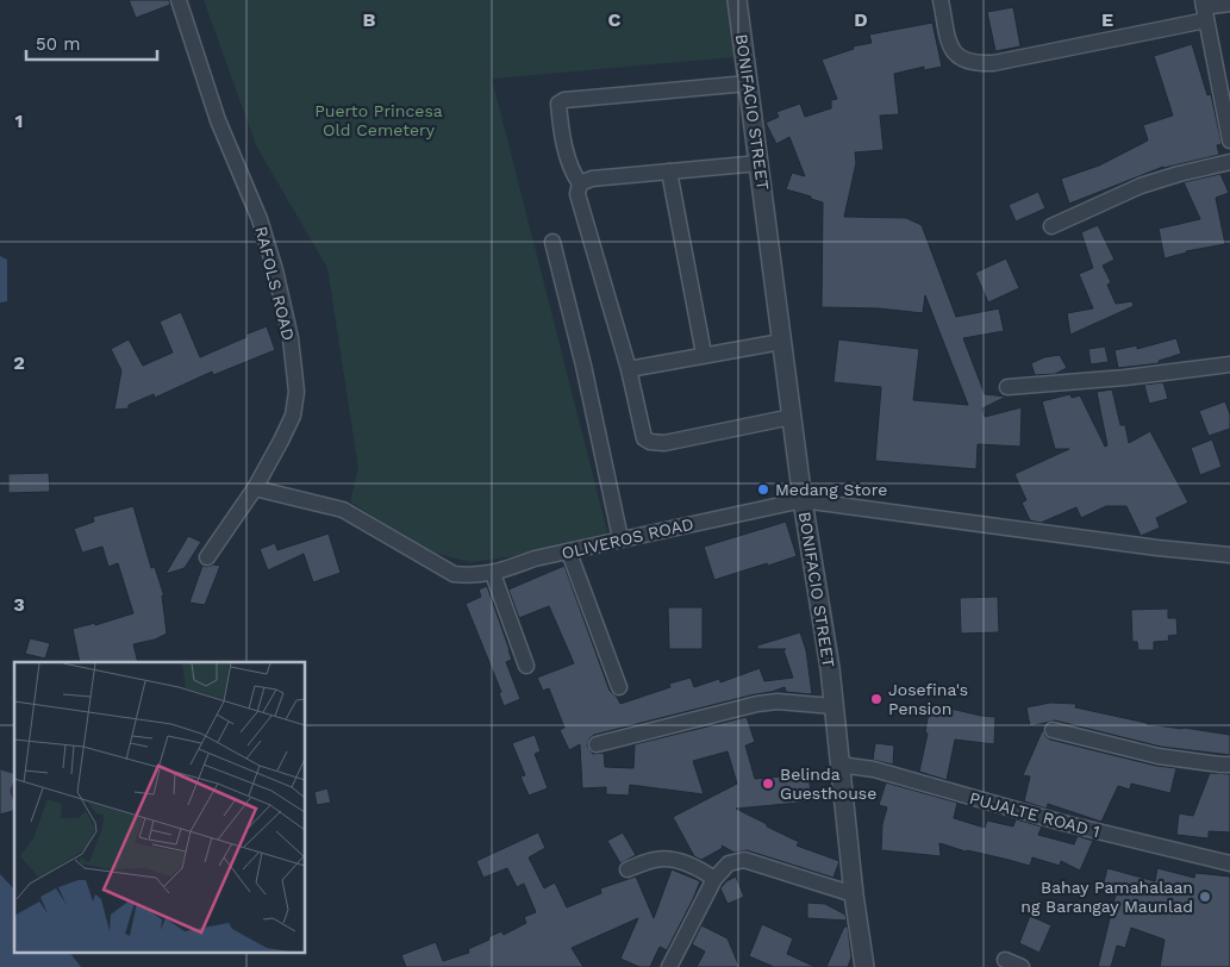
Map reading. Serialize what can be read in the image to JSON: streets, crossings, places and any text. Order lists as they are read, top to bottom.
{
  "streets": {
    "street": [
      "BONIFACIO STREET",
      "RAFOLS ROAD",
      "OLIVEROS ROAD",
      "PUJALTE ROAD 1"
    ]
  },
  "crossings": [
    ["BONIFACIO STREET", "OLIVEROS ROAD"],
    ["BONIFACIO STREET", "PUJALTE ROAD 1"],
    ["RAFOLS ROAD", "OLIVEROS ROAD"]
  ],
  "parks": ["Puerto Princesa Old Cemetery"],
  "places": [
    "Medang Store",
    "Josefina's Pension",
    "Belinda Guesthouse",
    "Bahay Pamahalaan ng Barangay Maunlad"
  ],
  "scale_bar": "50 m",
  "grid": {
    "columns": [
      "B",
      "C",
      "D",
      "E"
    ],
    "rows": ["1", "2", "3"]
  }
}
